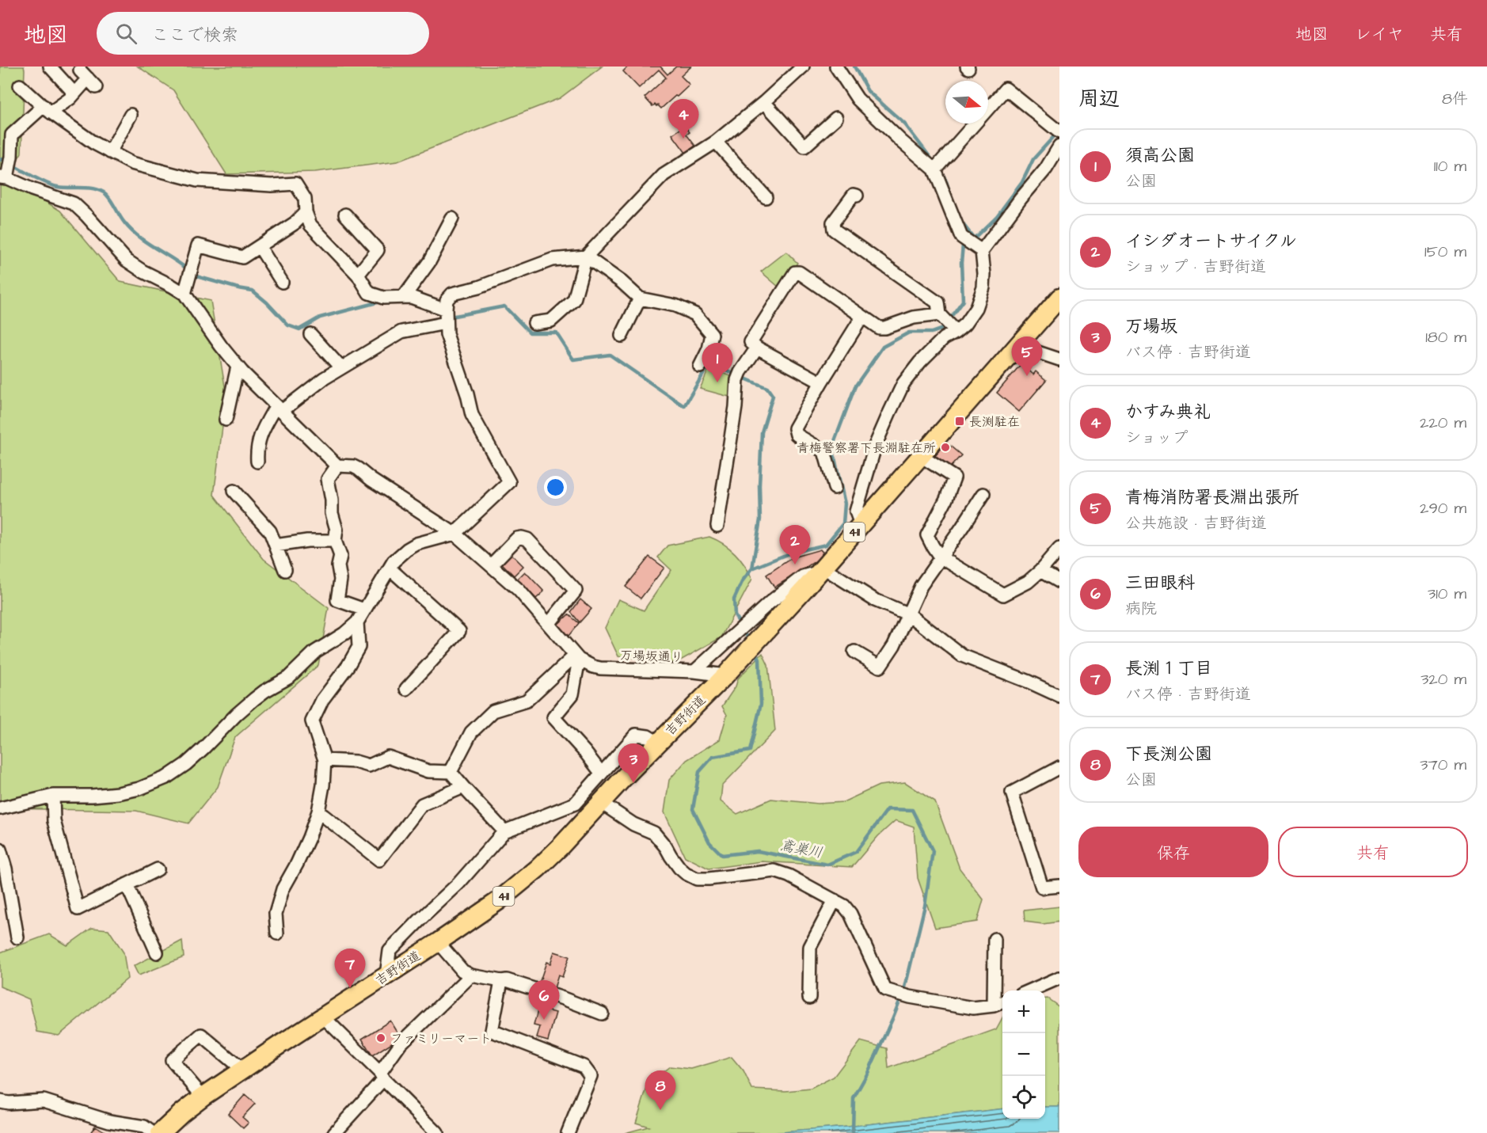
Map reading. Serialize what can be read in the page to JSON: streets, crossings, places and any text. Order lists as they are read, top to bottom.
{
  "streets": {
    "highway": ["411", "吉野街道"],
    "street": ["万場坂通り"]
  },
  "crossings": [
    ["万場坂通り", "吉野街道"]
  ],
  "water": ["鳶巣川"],
  "places": {
    "transit": ["長渕駐在"],
    "other": ["青梅警察署下長淵駐在所", "ファミリーマート"]
  },
  "north": "right",
  "page": {
    "header": "地図",
    "search": "ここで検索",
    "nav": ["地図", "レイヤ", "共有"],
    "heading": ["周辺", "8件"],
    "pins": [
      "4",
      "5",
      "1",
      "2",
      "3",
      "7",
      "6",
      "8"
    ],
    "list": [
      {
        "mark": "1",
        "name": "須高公園",
        "note": "公園",
        "value": "110 m"
      },
      {
        "mark": "2",
        "name": "イシダオートサイクル",
        "note": "ショップ · 吉野街道",
        "value": "150 m"
      },
      {
        "mark": "3",
        "name": "万場坂",
        "note": "バス停 · 吉野街道",
        "value": "180 m"
      },
      {
        "mark": "4",
        "name": "かすみ典礼",
        "note": "ショップ",
        "value": "220 m"
      },
      {
        "mark": "5",
        "name": "青梅消防署長淵出張所",
        "note": "公共施設 · 吉野街道",
        "value": "290 m"
      },
      {
        "mark": "6",
        "name": "三田眼科",
        "note": "病院",
        "value": "310 m"
      },
      {
        "mark": "7",
        "name": "長渕１丁目",
        "note": "バス停 · 吉野街道",
        "value": "320 m"
      },
      {
        "mark": "8",
        "name": "下長渕公園",
        "note": "公園",
        "value": "370 m"
      }
    ],
    "buttons": ["保存", "共有"],
    "map_buttons": ["+", "−"]
  }
}
